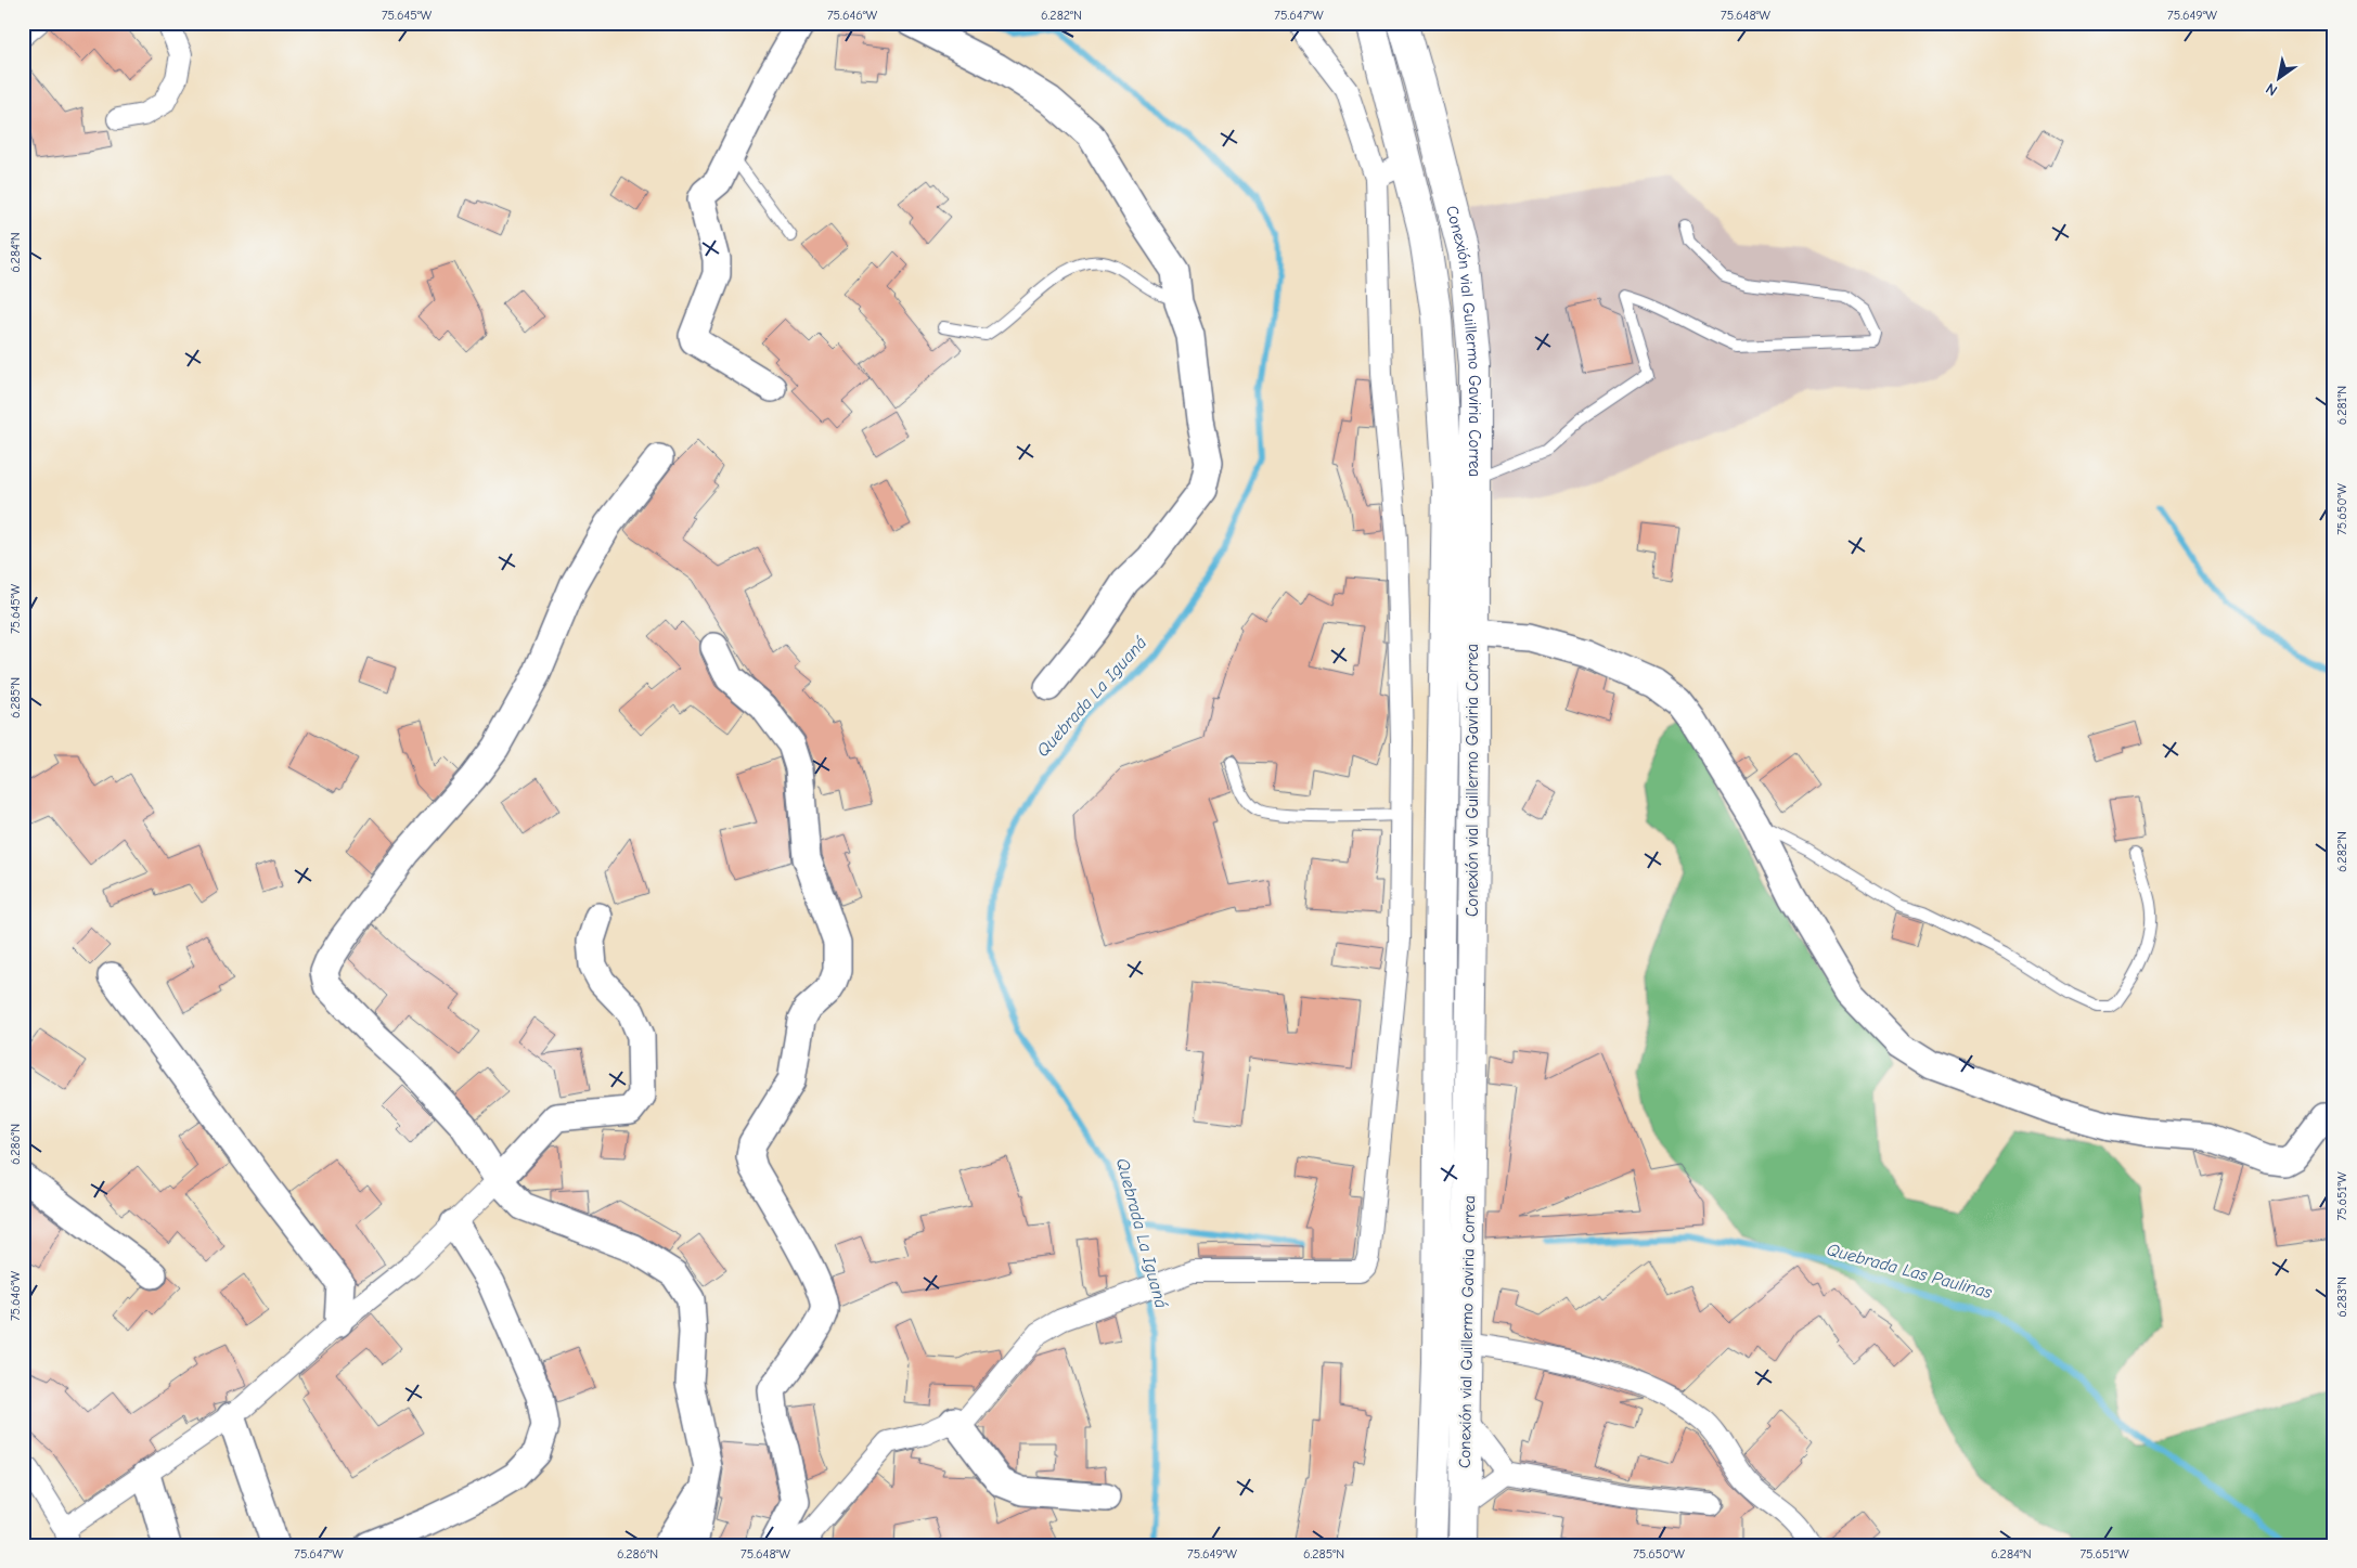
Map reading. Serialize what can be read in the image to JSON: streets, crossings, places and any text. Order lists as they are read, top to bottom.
{
  "streets": {
    "highway": ["Conexión vial Guillermo Gaviria Correa"]
  },
  "water": ["Quebrada La Iguaná", "Quebrada Las Paulinas"],
  "north": "bottom left",
  "coordinates": [
    "75.645°W",
    "75.646°W",
    "6.282°N",
    "75.647°W",
    "75.648°W",
    "75.649°W",
    "6.284°N",
    "6.281°N",
    "75.650°W",
    "6.285°N",
    "6.286°N",
    "75.651°W",
    "6.283°N"
  ]
}
